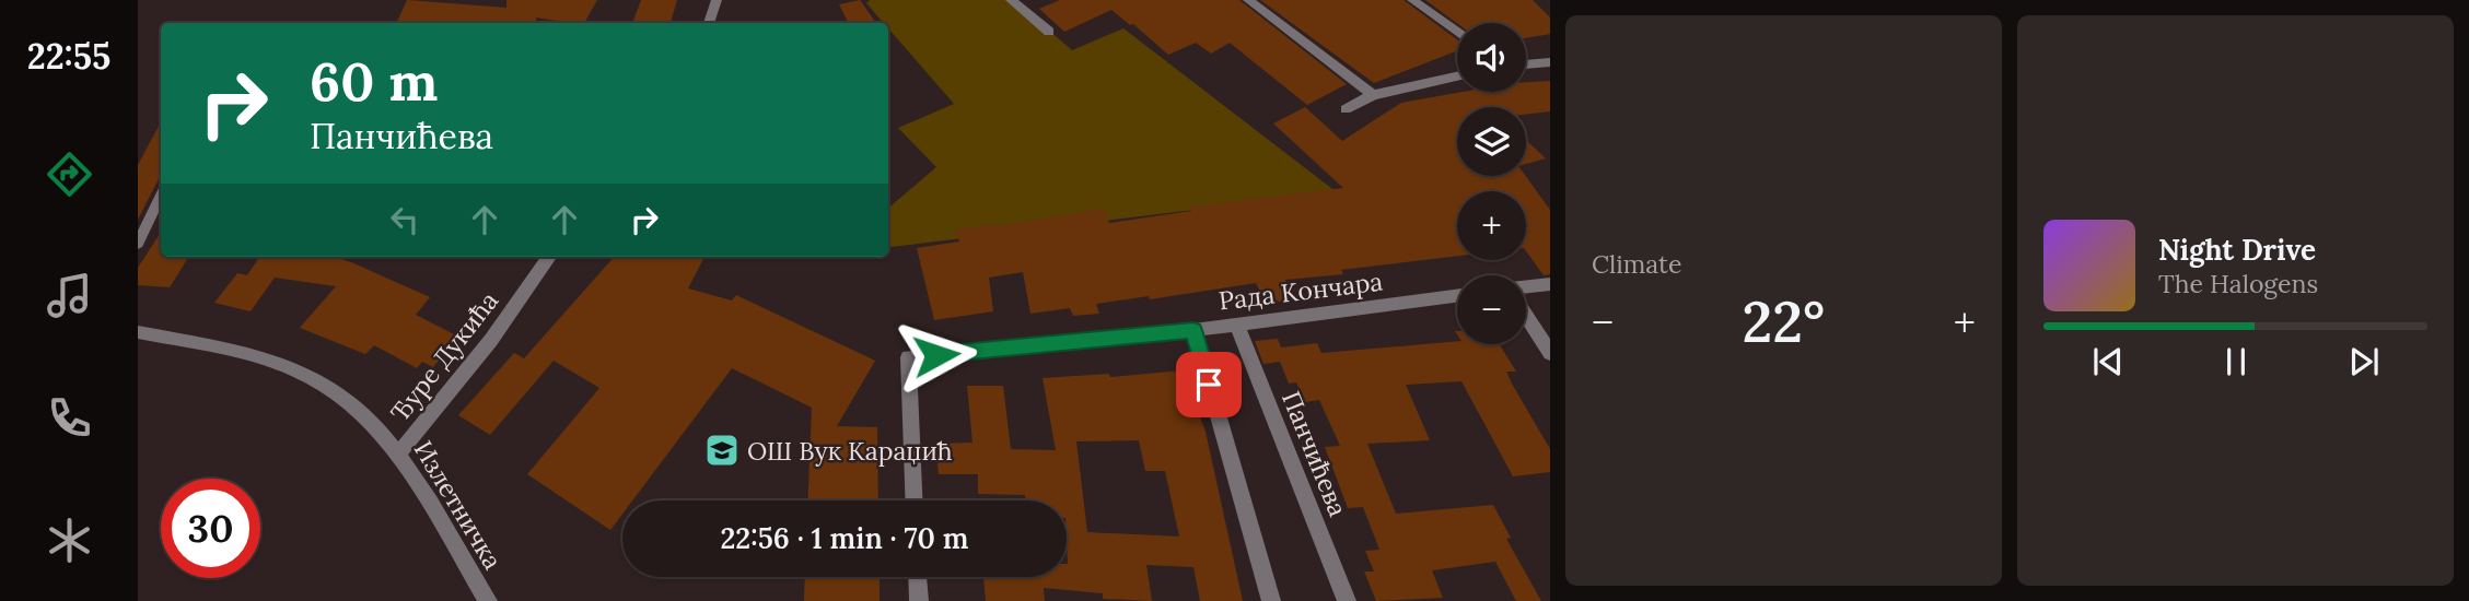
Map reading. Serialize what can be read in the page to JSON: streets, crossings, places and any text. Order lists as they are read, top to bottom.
{
  "streets": {
    "street": [
      "Рада Кончара",
      "Ђуре Дукића",
      "Панчићева",
      "Излетничка"
    ]
  },
  "crossings": [
    ["Рада Кончара", "Панчићева"],
    ["Ђуре Дукића", "Излетничка"]
  ],
  "places": {
    "school or university": ["ОШ Вук Караџић"]
  },
  "page": {
    "tabs": "22:55",
    "tile": "Climate",
    "map_buttons": ["+", "−"],
    "turn": ["60 m", "Панчићева"],
    "song": ["Night Drive", "The Halogens"],
    "heat": ["−", "22°", "+"],
    "limit": "30",
    "trip": "22:56 · 1 min · 70 m"
  }
}
